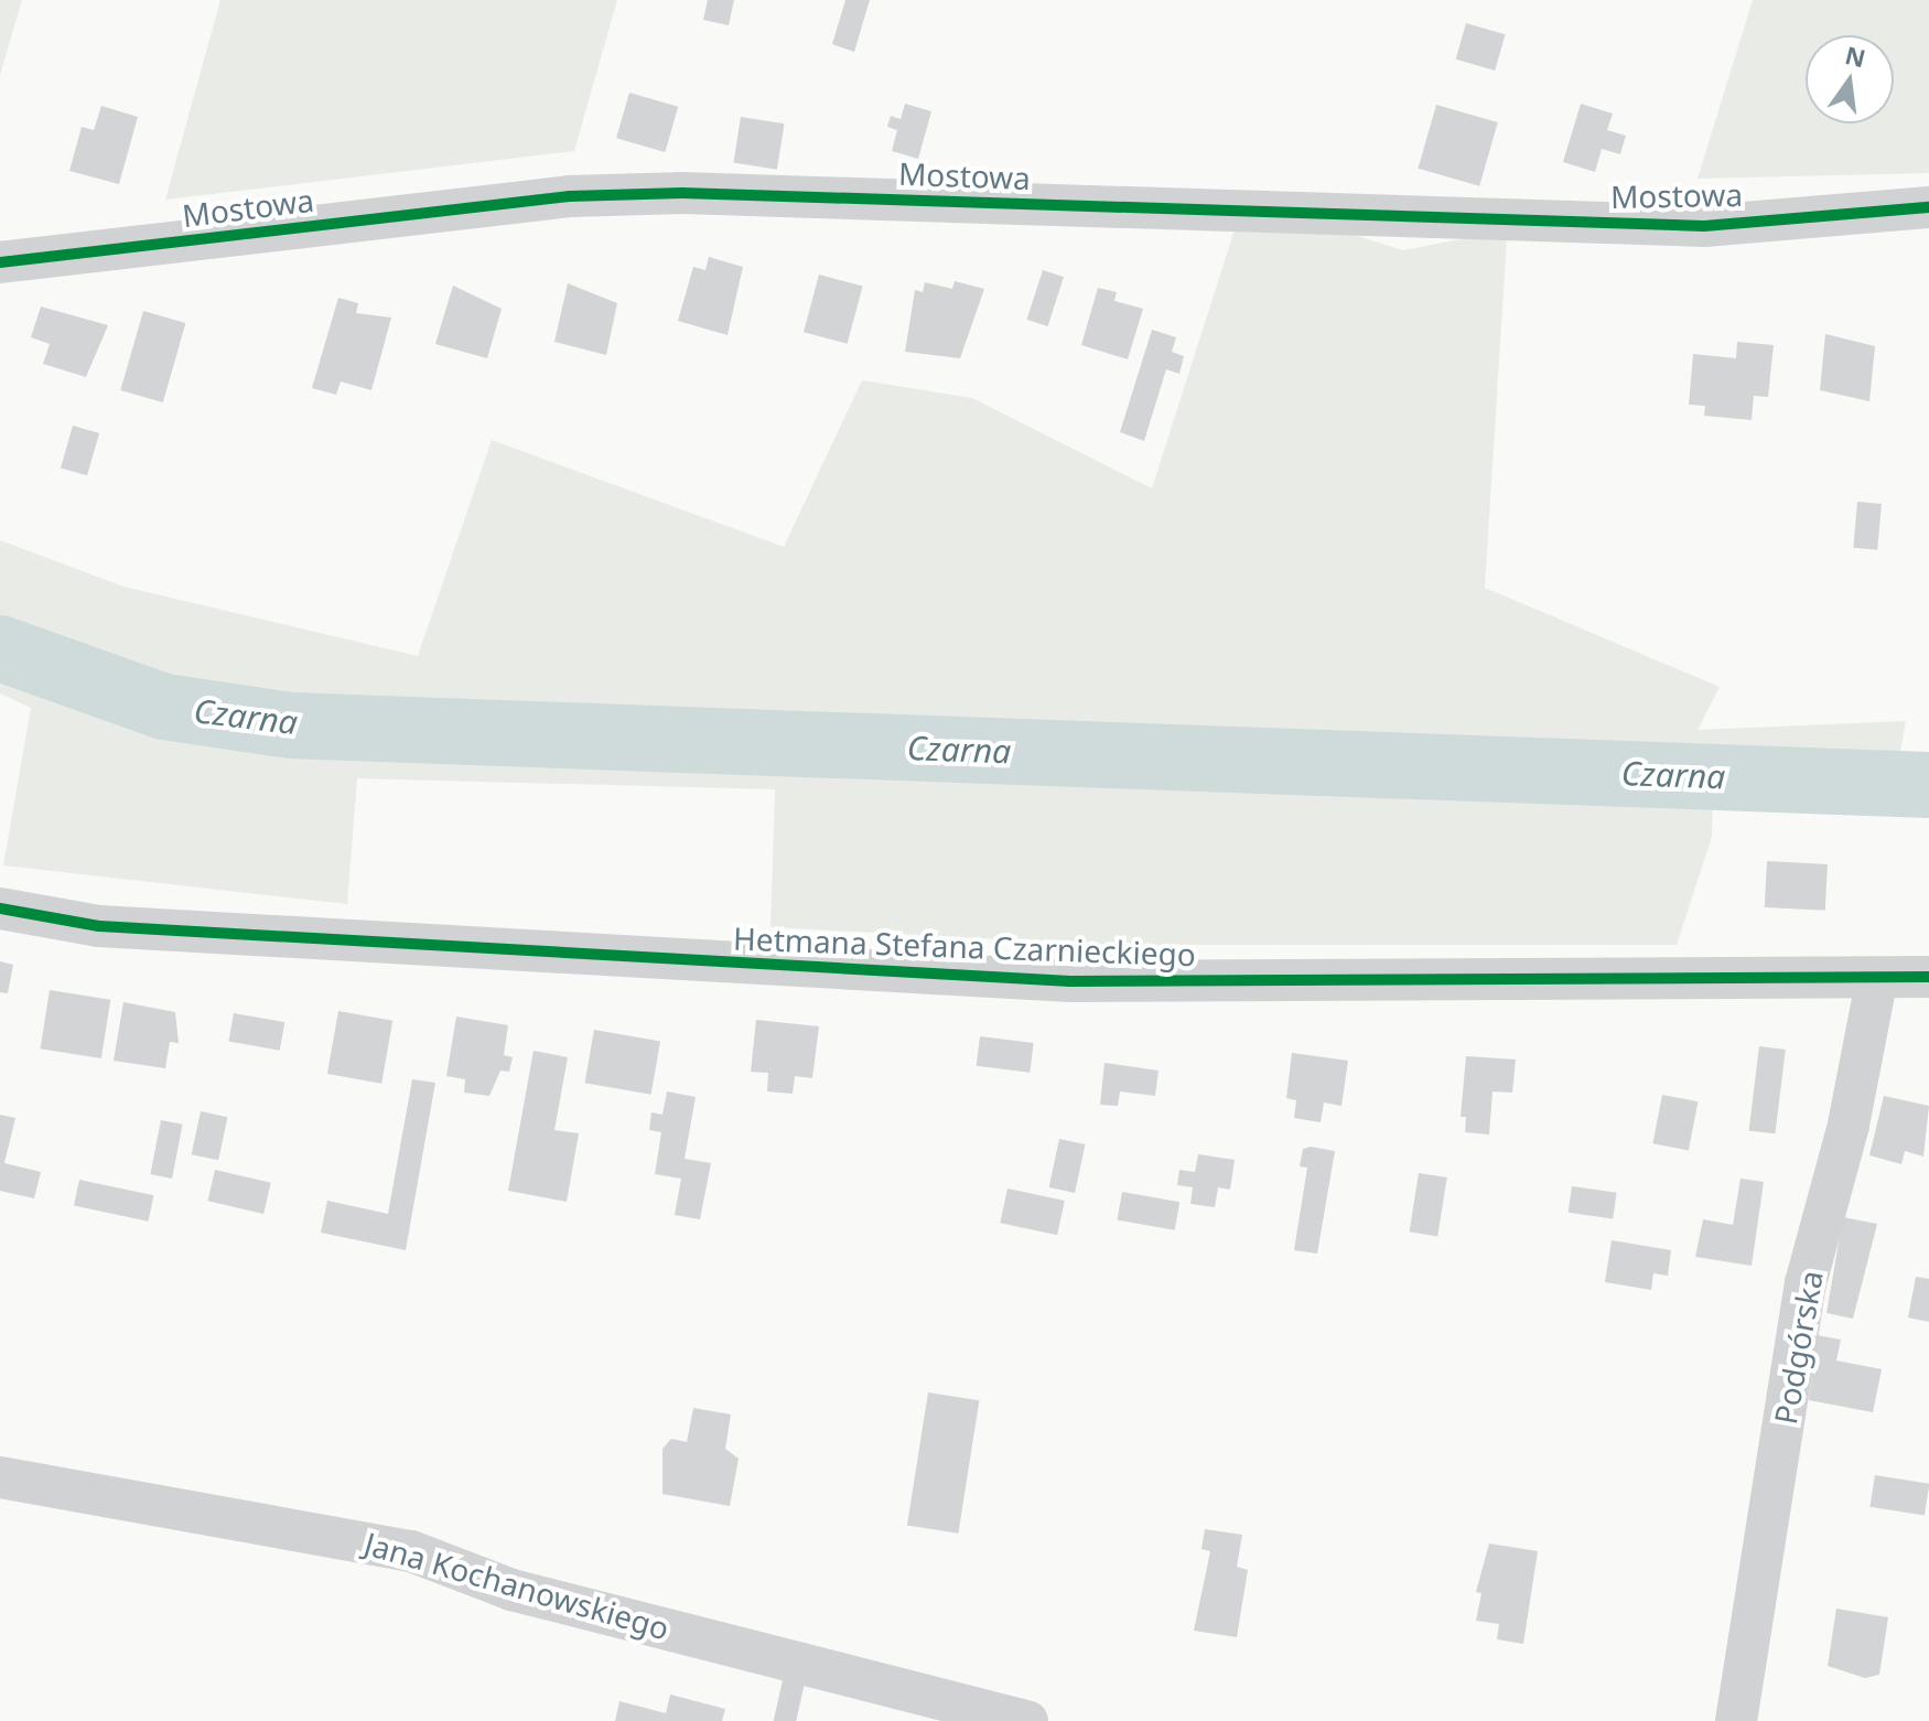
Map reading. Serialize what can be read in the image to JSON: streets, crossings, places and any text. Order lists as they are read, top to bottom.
{
  "streets": {
    "street": [
      "Mostowa",
      "Hetmana Stefana Czarnieckiego",
      "Podgórska",
      "Jana Kochanowskiego"
    ]
  },
  "crossings": [
    ["Hetmana Stefana Czarnieckiego", "Podgórska"]
  ],
  "water": ["Czarna"],
  "north": "top"
}
